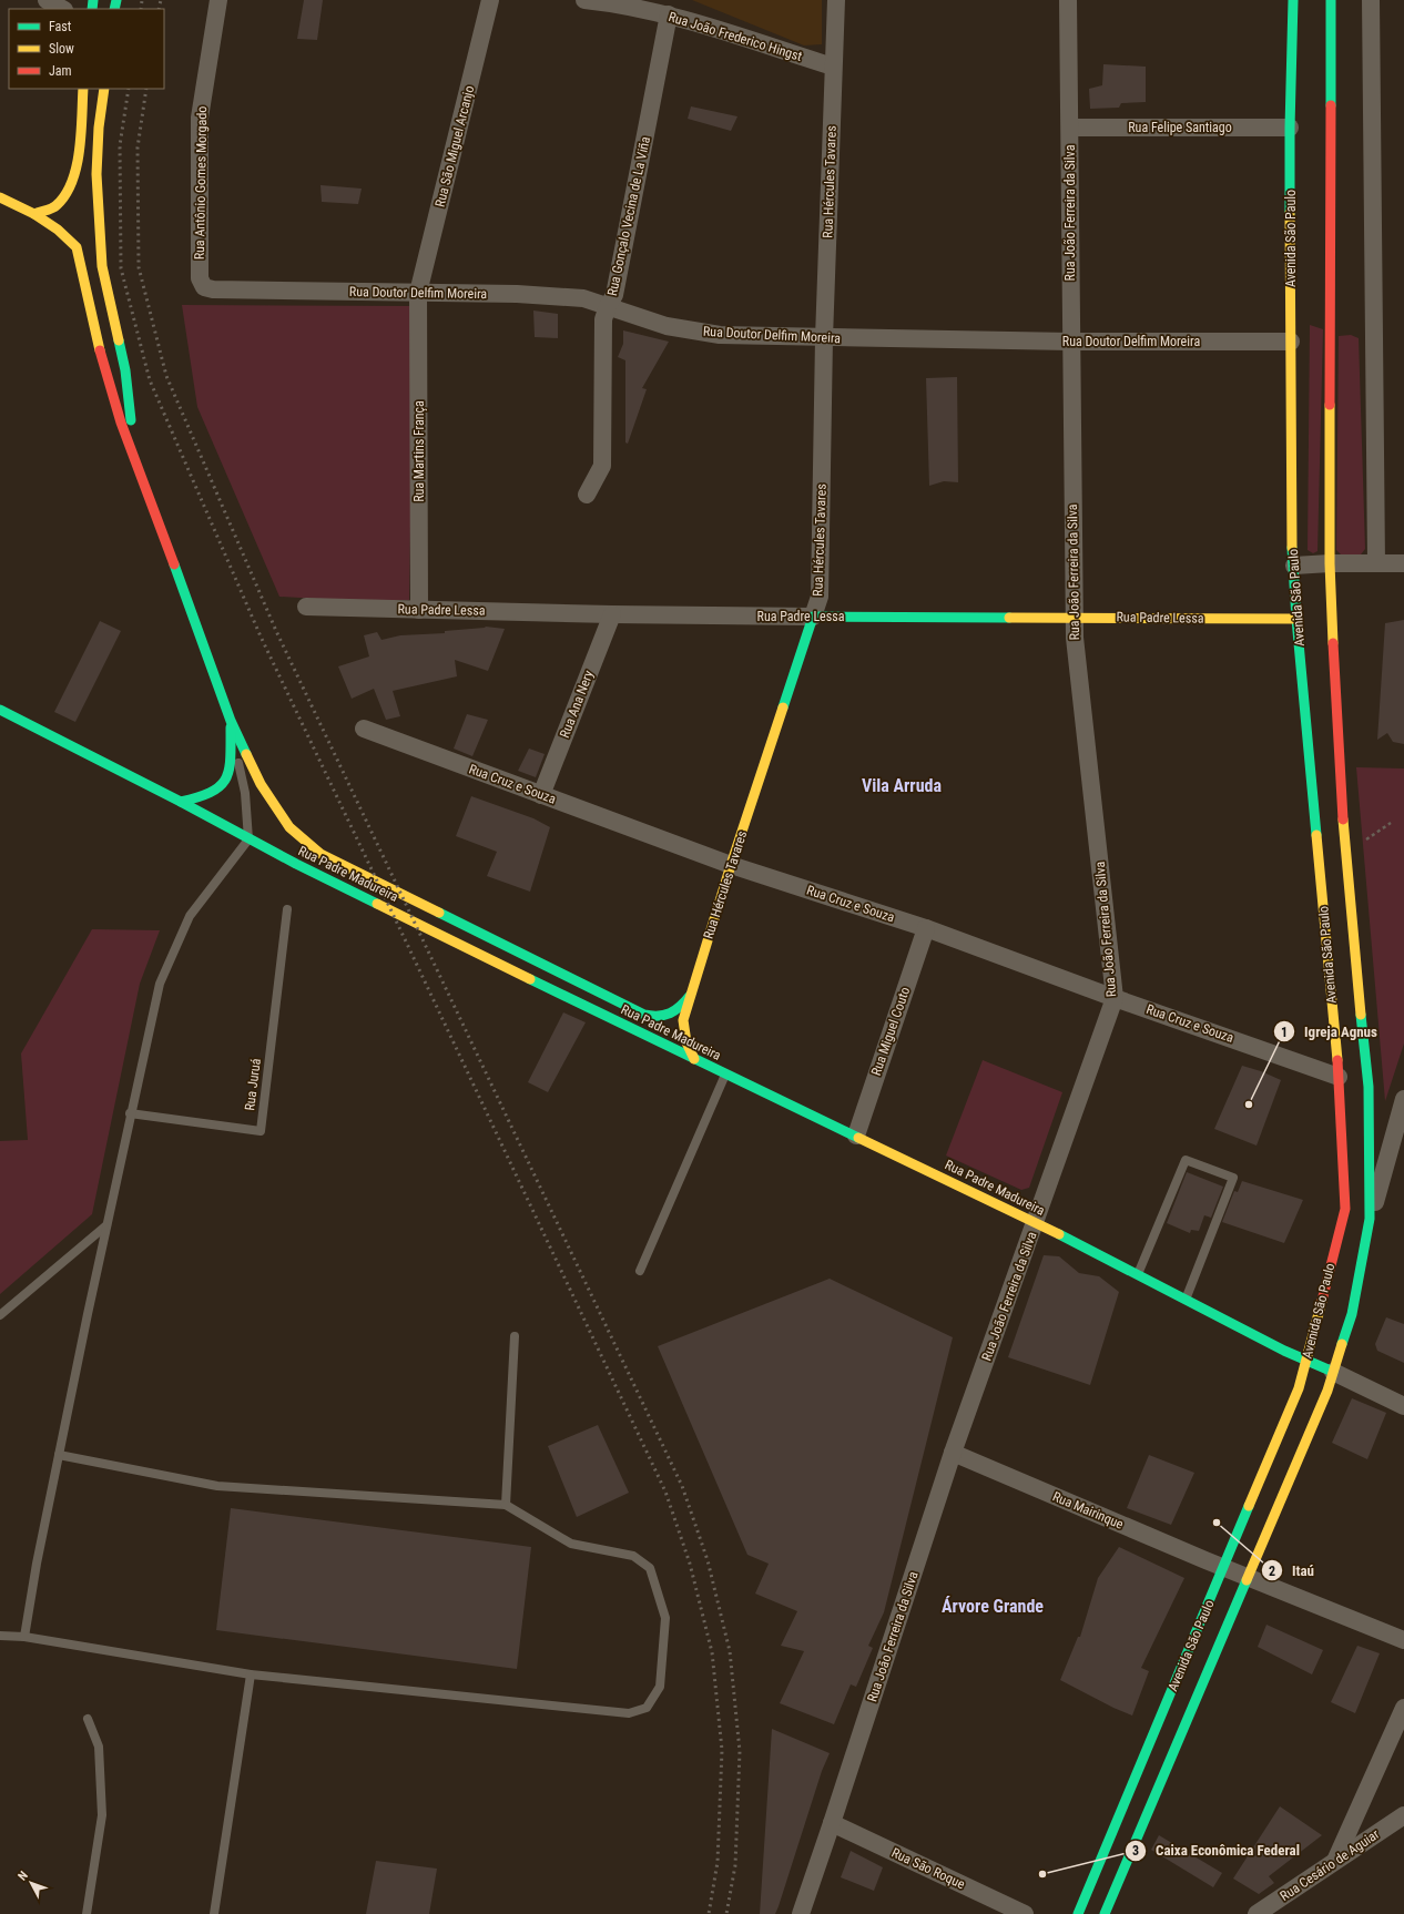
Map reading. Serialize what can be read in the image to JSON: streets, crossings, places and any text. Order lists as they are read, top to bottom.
{
  "streets": {
    "main road": [
      "Rua Hércules Tavares",
      "Avenida São Paulo",
      "Rua Padre Lessa",
      "Rua Padre Madureira"
    ],
    "street": [
      "Rua João Frederico Hingst",
      "Rua Felipe Santiago",
      "Rua São Miguel Arcanjo",
      "Rua Antônio Gomes Morgado",
      "Rua João Ferreira da Silva",
      "Rua Gonçalo Vecina de La Viña",
      "Rua Doutor Delfim Moreira",
      "Rua Martins França",
      "Rua Ana Nery",
      "Rua Cruz e Souza",
      "Rua Miguel Couto",
      "Rua Mairinque",
      "Rua Cesário de Aguiar",
      "Rua São Roque"
    ],
    "lane": ["Rua Juruá"]
  },
  "crossings": [
    ["Rua João Frederico Hingst", "Rua Hércules Tavares"],
    ["Rua João Frederico Hingst", "Rua Gonçalo Vecina de La Viña"],
    ["Rua Felipe Santiago", "Rua João Ferreira da Silva"],
    ["Rua Felipe Santiago", "Avenida São Paulo"],
    ["Rua São Miguel Arcanjo", "Rua Doutor Delfim Moreira"],
    ["Rua São Miguel Arcanjo", "Rua Martins França"],
    ["Rua Hércules Tavares", "Rua Doutor Delfim Moreira"],
    ["Rua Hércules Tavares", "Rua Padre Lessa"],
    ["Rua Hércules Tavares", "Rua Cruz e Souza"],
    ["Rua Hércules Tavares", "Rua Padre Madureira"],
    ["Rua Antônio Gomes Morgado", "Rua Doutor Delfim Moreira"],
    ["Rua João Ferreira da Silva", "Rua Doutor Delfim Moreira"],
    ["Rua João Ferreira da Silva", "Rua Padre Lessa"],
    ["Rua João Ferreira da Silva", "Rua Cruz e Souza"],
    ["Rua João Ferreira da Silva", "Rua Padre Madureira"],
    ["Rua João Ferreira da Silva", "Rua Mairinque"],
    ["Rua João Ferreira da Silva", "Rua São Roque"],
    ["Rua Gonçalo Vecina de La Viña", "Rua Doutor Delfim Moreira"],
    ["Avenida São Paulo", "Rua Doutor Delfim Moreira"],
    ["Avenida São Paulo", "Rua Padre Lessa"],
    ["Avenida São Paulo", "Rua Cruz e Souza"],
    ["Avenida São Paulo", "Rua Padre Madureira"],
    ["Avenida São Paulo", "Rua Mairinque"],
    ["Rua Doutor Delfim Moreira", "Rua Martins França"],
    ["Rua Martins França", "Rua Padre Lessa"],
    ["Rua Padre Lessa", "Rua Ana Nery"],
    ["Rua Ana Nery", "Rua Cruz e Souza"],
    ["Rua Cruz e Souza", "Rua Miguel Couto"],
    ["Rua Padre Madureira", "Rua Miguel Couto"]
  ],
  "districts": ["Vila Arruda", "Árvore Grande"],
  "places": ["Igreja Agnus", "Itaú", "Caixa Econômica Federal"],
  "legend": ["Fast", "Slow", "Jam"],
  "north": "top left"
}
